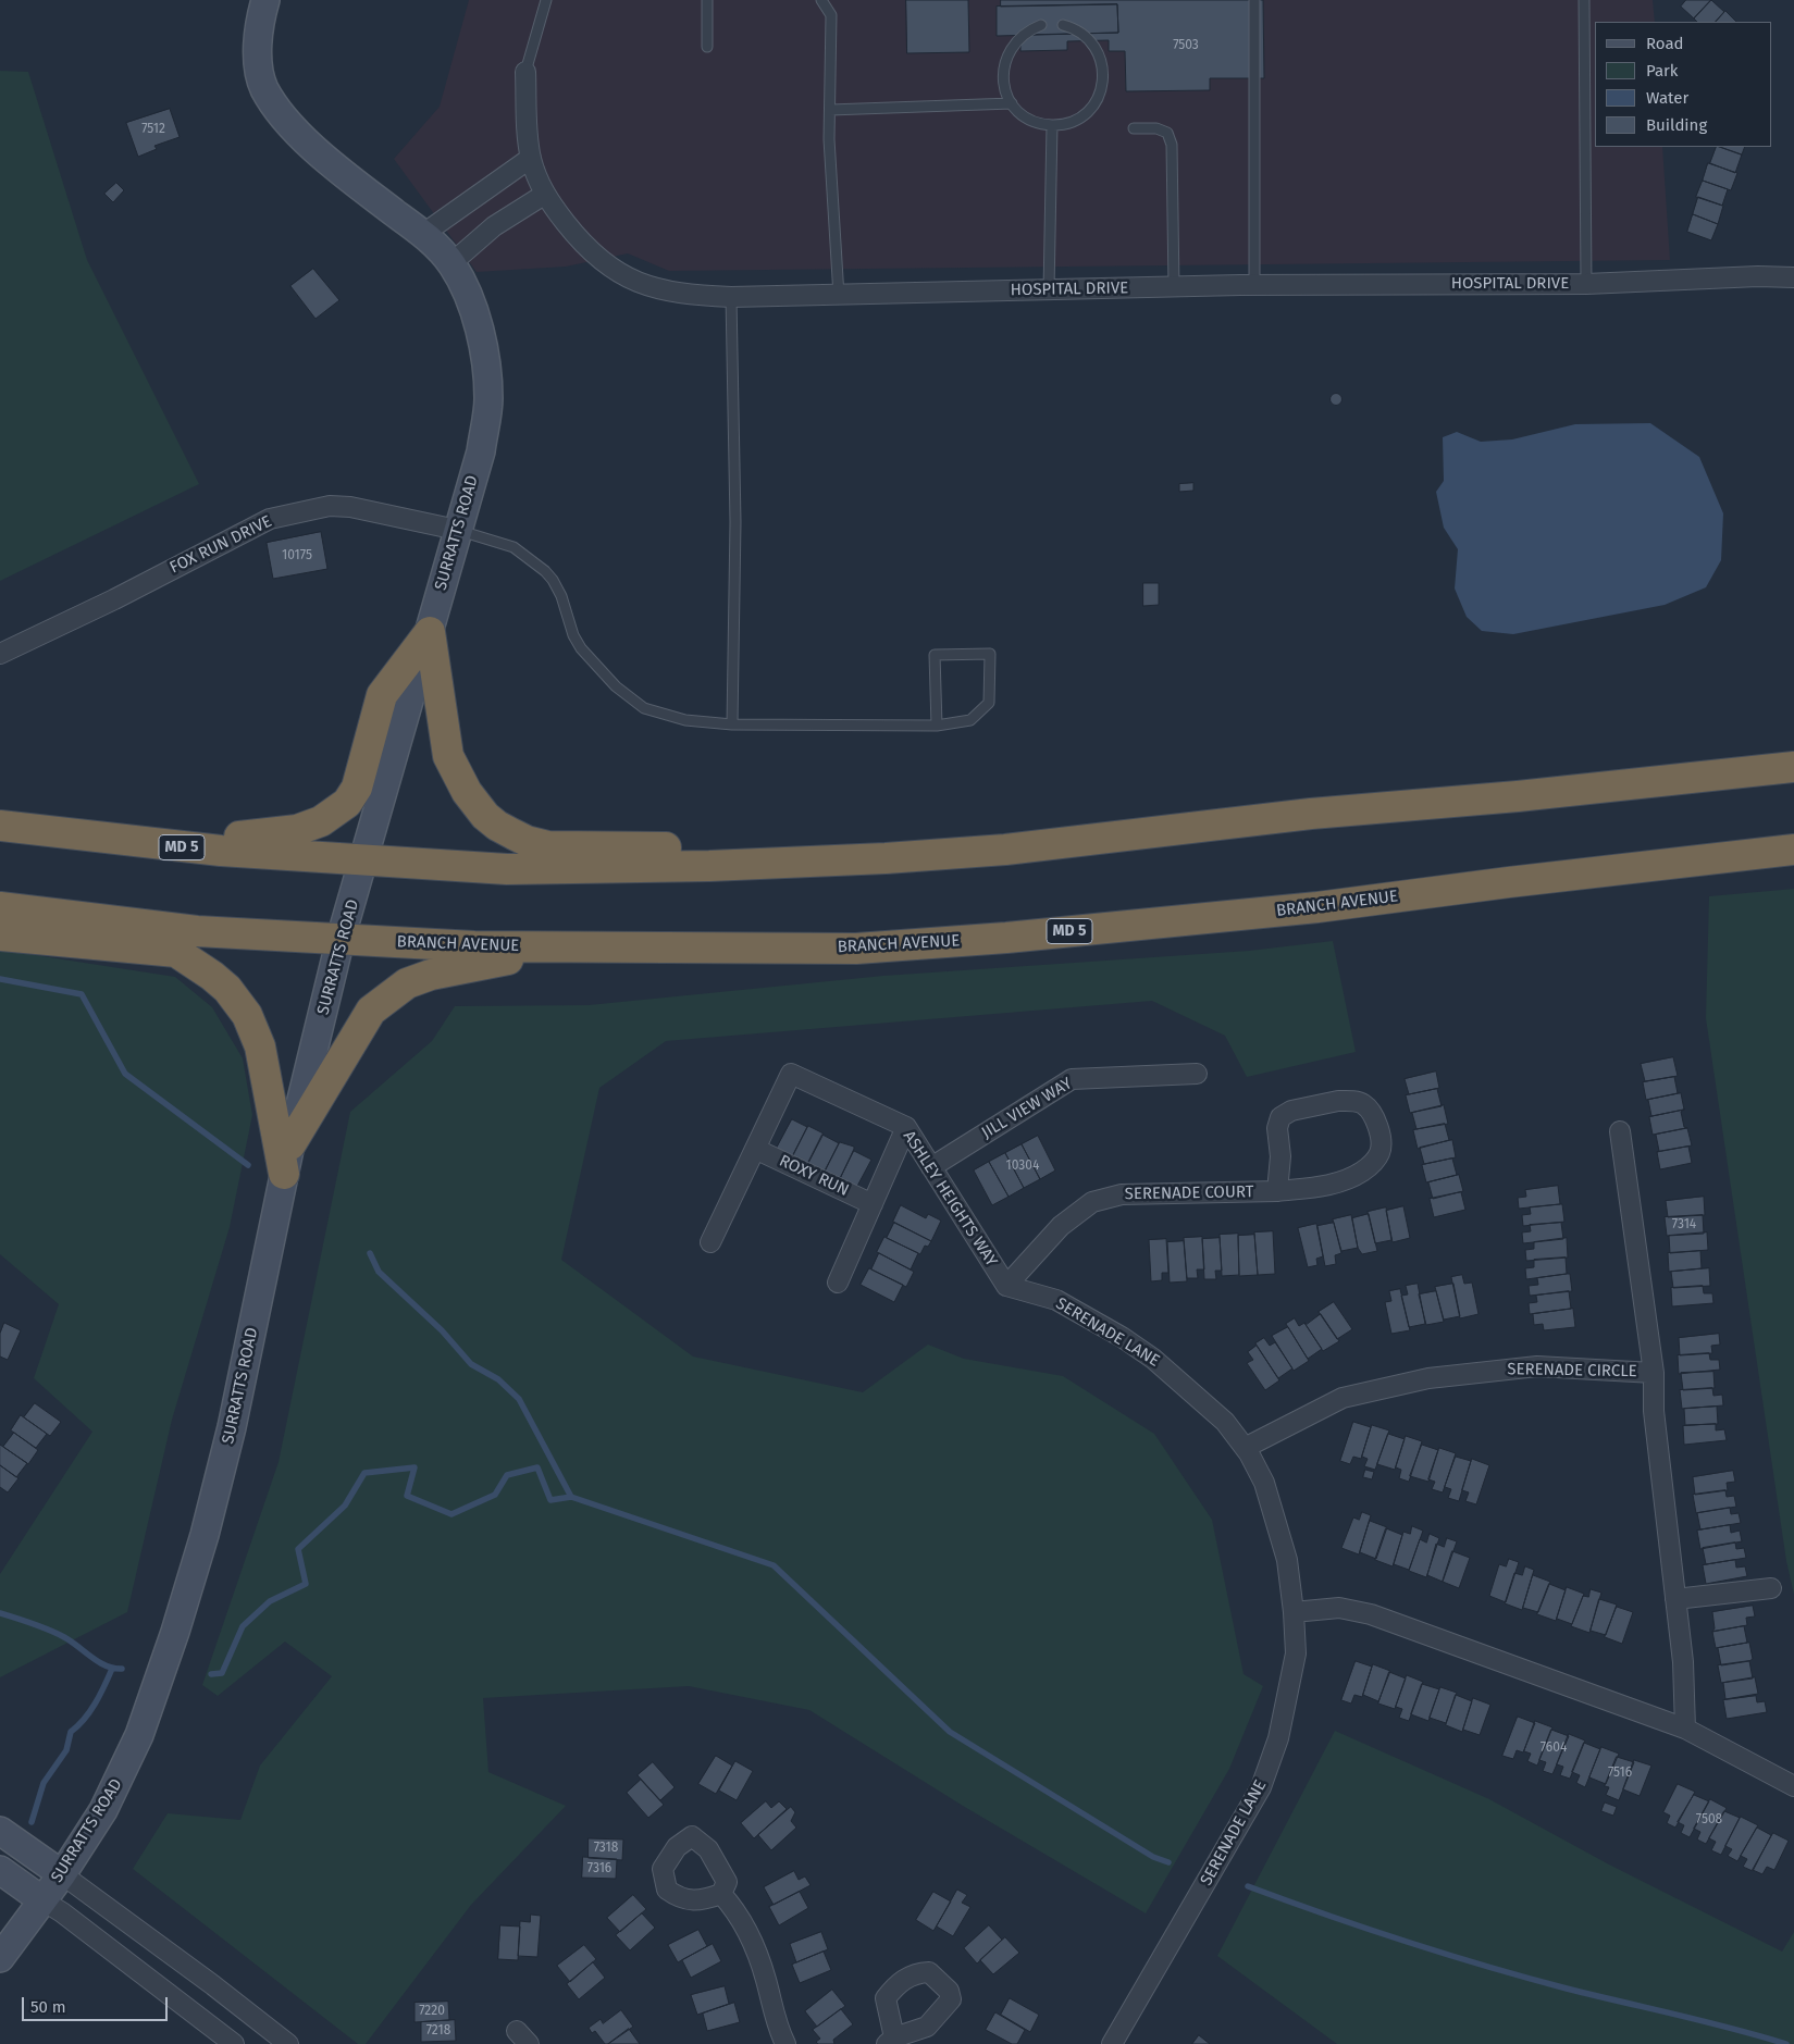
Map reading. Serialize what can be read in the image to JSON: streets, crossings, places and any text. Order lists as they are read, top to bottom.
{
  "streets": {
    "highway": ["MD 5", "BRANCH AVENUE"],
    "main road": ["SURRATTS ROAD"],
    "street": [
      "HOSPITAL DRIVE",
      "FOX RUN DRIVE",
      "JILL VIEW WAY",
      "ROXY RUN",
      "SERENADE COURT",
      "ASHLEY HEIGHTS WAY",
      "SERENADE LANE",
      "SERENADE CIRCLE"
    ]
  },
  "crossings": [
    ["SURRATTS ROAD", "FOX RUN DRIVE"],
    ["SURRATTS ROAD", "MD 5"],
    ["SURRATTS ROAD", "BRANCH AVENUE"],
    ["JILL VIEW WAY", "ASHLEY HEIGHTS WAY"],
    ["ROXY RUN", "ASHLEY HEIGHTS WAY"],
    ["SERENADE COURT", "ASHLEY HEIGHTS WAY"],
    ["SERENADE COURT", "SERENADE LANE"],
    ["ASHLEY HEIGHTS WAY", "SERENADE LANE"],
    ["SERENADE LANE", "SERENADE CIRCLE"]
  ],
  "house_numbers": [
    "7503",
    "7512",
    "10175",
    "10304",
    "7314",
    "7604",
    "7516",
    "7508",
    "7318",
    "7316",
    "7220",
    "7218"
  ],
  "legend": [
    "Road",
    "Park",
    "Water",
    "Building"
  ],
  "scale_bar": "50 m"
}
